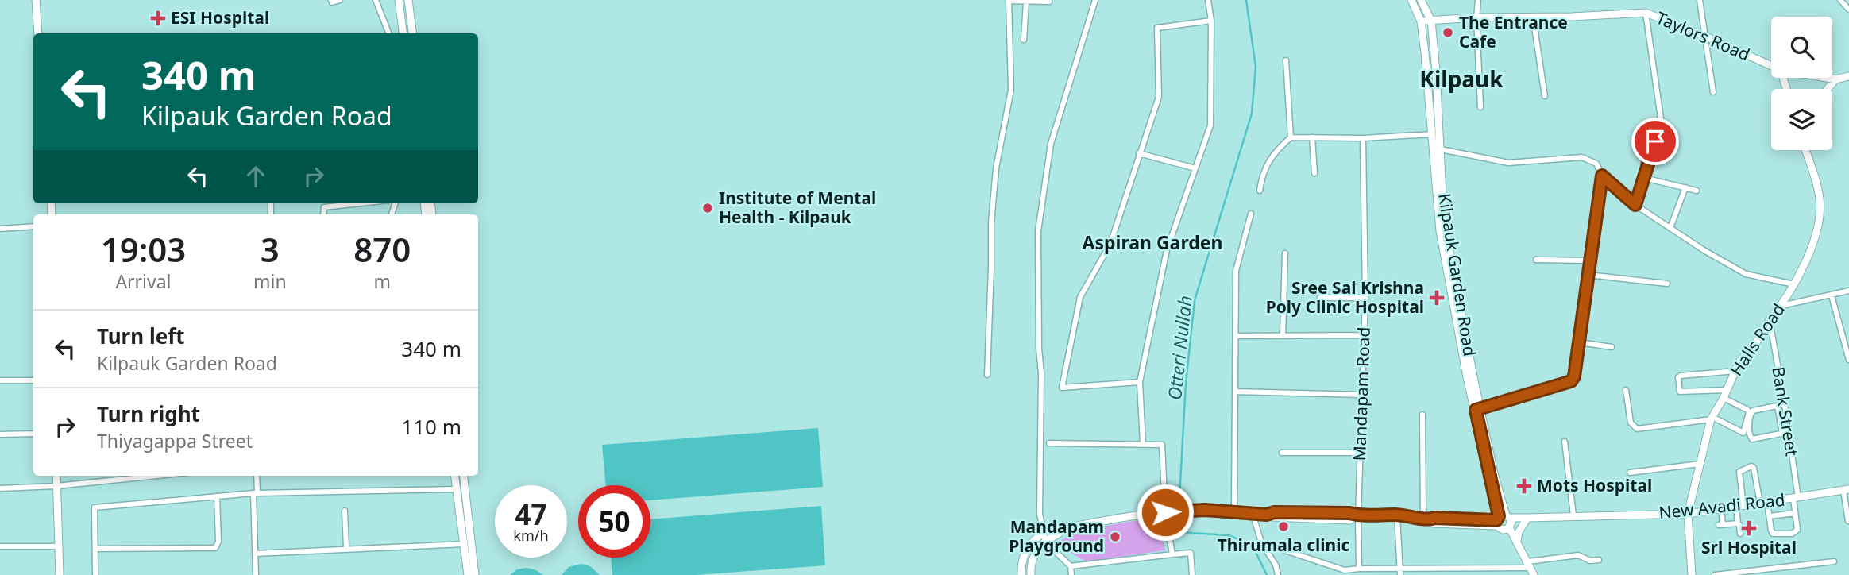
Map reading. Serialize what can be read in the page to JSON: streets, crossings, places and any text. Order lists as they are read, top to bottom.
{
  "streets": {
    "main road": [
      "Taylors Road",
      "Kilpauk Garden Road",
      "Halls Road",
      "New Avadi Road"
    ],
    "street": ["Mandapam Road", "Bank Street"]
  },
  "crossings": [
    ["Taylors Road", "Kilpauk Garden Road"],
    ["Kilpauk Garden Road", "New Avadi Road"],
    ["Halls Road", "Bank Street"],
    ["Halls Road", "New Avadi Road"],
    ["Mandapam Road", "New Avadi Road"],
    ["Bank Street", "New Avadi Road"]
  ],
  "districts": ["Kilpauk", "Aspiran Garden"],
  "water": ["Otteri Nullah"],
  "places": {
    "health": [
      "ESI Hospital",
      "Sree Sai Krishna Poly Clinic Hospital",
      "Mots Hospital",
      "Srl Hospital"
    ],
    "other": [
      "The Entrance Cafe",
      "Institute of Mental Health - Kilpauk",
      "Thirumala clinic",
      "Mandapam Playground"
    ]
  },
  "page": {
    "turn": ["340 m", "Kilpauk Garden Road"],
    "eta": [
      "19:03",
      "Arrival",
      "3",
      "min",
      "870",
      "m"
    ],
    "list": [
      {
        "name": "Turn left",
        "note": "Kilpauk Garden Road",
        "value": "340 m"
      },
      {
        "name": "Turn right",
        "note": "Thiyagappa Street",
        "value": "110 m"
      }
    ],
    "speed": "47 km/h",
    "limit": "50"
  }
}
